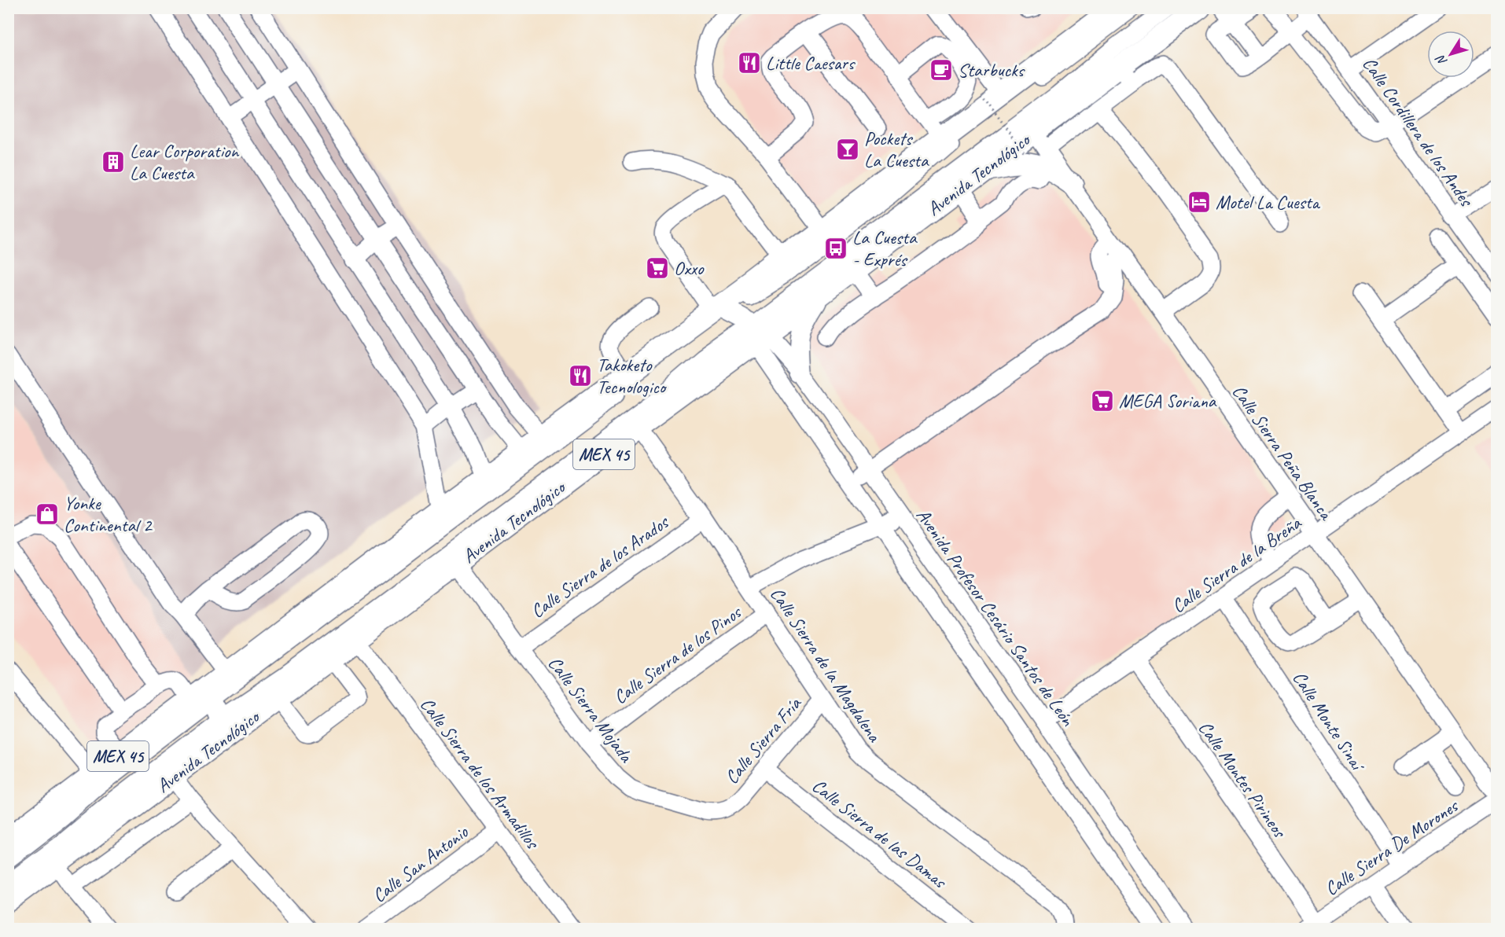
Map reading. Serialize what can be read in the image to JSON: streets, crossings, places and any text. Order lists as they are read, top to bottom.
{
  "streets": {
    "main road": ["Avenida Tecnológico", "MEX 45"],
    "street": [
      "Calle Cordillera de los Andes",
      "Calle Sierra Peña Blanca",
      "Calle Sierra de la Breña",
      "Calle Sierra de los Arados",
      "Avenida Profesor Cesário Santos de León",
      "Calle Sierra de los Pinos",
      "Calle Sierra de la Magdalena",
      "Calle Sierra Mojada",
      "Calle Monte Sinaí",
      "Calle Sierra Fría",
      "Calle Sierra de los Armadillos",
      "Calle Montes Pirineos",
      "Calle Sierra de las Damas",
      "Calle Sierra De Morones",
      "Calle San Antonio"
    ]
  },
  "crossings": [
    ["Avenida Tecnológico", "Calle Sierra Peña Blanca"],
    ["Avenida Tecnológico", "Avenida Profesor Cesário Santos de León"],
    ["Avenida Tecnológico", "Calle Sierra de la Magdalena"],
    ["Avenida Tecnológico", "Calle Sierra Mojada"],
    ["Avenida Tecnológico", "Calle Sierra de los Armadillos"],
    ["Calle Sierra Peña Blanca", "Calle Sierra de la Breña"],
    ["Calle Sierra de la Breña", "Avenida Profesor Cesário Santos de León"],
    ["Calle Sierra de la Breña", "Calle Monte Sinaí"],
    ["Calle Sierra de la Breña", "Calle Montes Pirineos"],
    ["Calle Sierra de los Arados", "Calle Sierra de la Magdalena"],
    ["Calle Sierra de los Arados", "Calle Sierra Mojada"],
    ["Calle Sierra de los Pinos", "Calle Sierra de la Magdalena"],
    ["Calle Sierra de los Pinos", "Calle Sierra Mojada"],
    ["Calle Sierra de la Magdalena", "Calle Sierra Fría"],
    ["Calle Sierra Mojada", "Calle Sierra Fría"],
    ["Calle Monte Sinaí", "Calle Sierra De Morones"],
    ["Calle Sierra Fría", "Calle Sierra de las Damas"],
    ["Calle Sierra de los Armadillos", "Calle San Antonio"],
    ["Calle Montes Pirineos", "Calle Sierra De Morones"]
  ],
  "places": {
    "restaurant": ["Little Caesars", "Takoketo Tecnologico"],
    "cafe": ["Starbucks"],
    "bar": ["Pockets La Cuesta"],
    "building": ["Lear Corporation La Cuesta"],
    "hotel": ["Motel La Cuesta"],
    "bus stop": ["La Cuesta - Exprés"],
    "supermarket": ["Oxxo", "MEGA Soriana"],
    "shop": ["Yonke Continental 2"]
  },
  "north": "bottom left"
}
